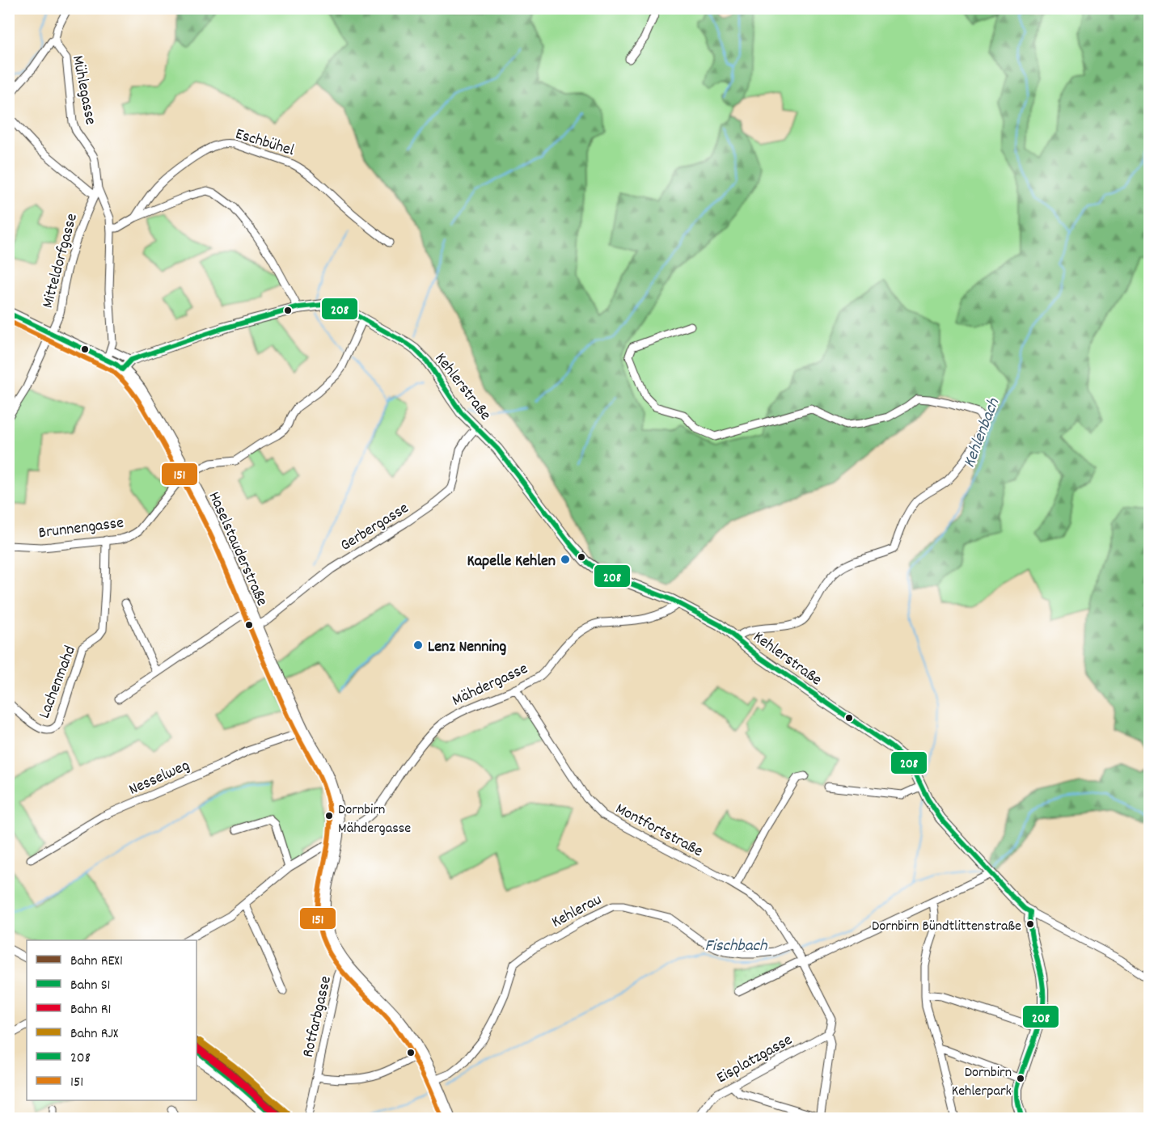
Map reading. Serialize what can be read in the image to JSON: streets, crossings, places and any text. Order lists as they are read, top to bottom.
{
  "streets": {
    "main road": ["Haselstauderstraße"],
    "street": [
      "Mühlegasse",
      "Eschbühel",
      "Mitteldorfgasse",
      "Kehlerstraße",
      "Gerbergasse",
      "Brunnengasse",
      "Lachenmahd",
      "Mähdergasse",
      "Nesselweg",
      "Montfortstraße",
      "Kehlerau",
      "Rotfarbgasse",
      "Eisplatzgasse"
    ]
  },
  "crossings": [
    ["Mühlegasse", "Mitteldorfgasse"],
    ["Mühlegasse", "Haselstauderstraße"],
    ["Mitteldorfgasse", "Haselstauderstraße"],
    ["Kehlerstraße", "Gerbergasse"],
    ["Kehlerstraße", "Brunnengasse"],
    ["Kehlerstraße", "Mähdergasse"],
    ["Gerbergasse", "Haselstauderstraße"],
    ["Brunnengasse", "Haselstauderstraße"],
    ["Brunnengasse", "Lachenmahd"],
    ["Haselstauderstraße", "Mähdergasse"],
    ["Haselstauderstraße", "Nesselweg"],
    ["Haselstauderstraße", "Kehlerau"],
    ["Haselstauderstraße", "Rotfarbgasse"],
    ["Mähdergasse", "Montfortstraße"],
    ["Montfortstraße", "Kehlerau"],
    ["Montfortstraße", "Eisplatzgasse"]
  ],
  "water": ["Kehlenbach", "Fischbach"],
  "places": [
    "Kapelle Kehlen",
    "Lenz Nenning",
    "Dornbirn Mähdergasse",
    "Dornbirn Bündtlittenstraße",
    "Dornbirn Kehlerpark"
  ],
  "lines": [
    "transit line 208",
    "transit line 151",
    "rail line REX1",
    "rail line RJX",
    "rail line R1",
    "rail line S1"
  ],
  "legend": [
    "Bahn REX1",
    "Bahn S1",
    "Bahn R1",
    "Bahn RJX",
    "208",
    "151"
  ]
}
